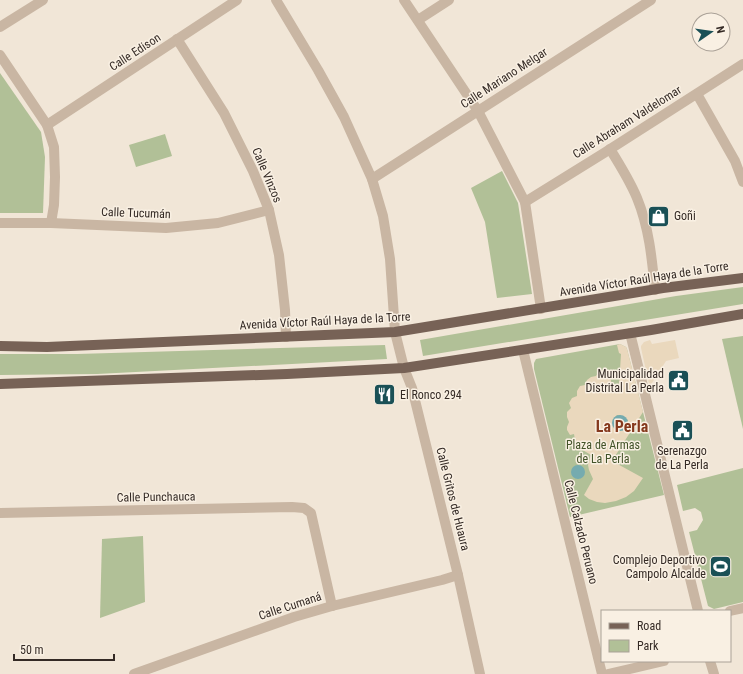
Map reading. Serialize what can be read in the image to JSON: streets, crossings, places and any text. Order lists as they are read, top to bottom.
{
  "streets": {
    "main road": ["Avenida Víctor Raúl Haya de la Torre"],
    "street": [
      "Calle Edison",
      "Calle Mariano Melgar",
      "Calle Abraham Valdelomar",
      "Calle Vinzos",
      "Calle Tucumán",
      "Calle Punchauca",
      "Calle Gritos de Huaura",
      "Calle Calzado Peruano",
      "Calle Cumaná"
    ]
  },
  "crossings": [
    ["Calle Edison", "Calle Vinzos"],
    ["Calle Mariano Melgar", "Calle Gritos de Huaura"],
    ["Calle Vinzos", "Calle Tucumán"],
    ["Calle Vinzos", "Avenida Víctor Raúl Haya de la Torre"],
    ["Avenida Víctor Raúl Haya de la Torre", "Calle Gritos de Huaura"],
    ["Calle Punchauca", "Calle Cumaná"],
    ["Calle Gritos de Huaura", "Calle Cumaná"]
  ],
  "districts": ["La Perla"],
  "parks": ["Plaza de Armas de La Perla"],
  "places": {
    "shop": ["Goñi"],
    "public building": ["Municipalidad Distrital La Perla", "Serenazgo de La Perla"],
    "restaurant": ["El Ronco 294"],
    "sports": ["Complejo Deportivo Campolo Alcalde"]
  },
  "legend": ["Road", "Park"],
  "scale_bar": "50 m",
  "north": "right"
}
